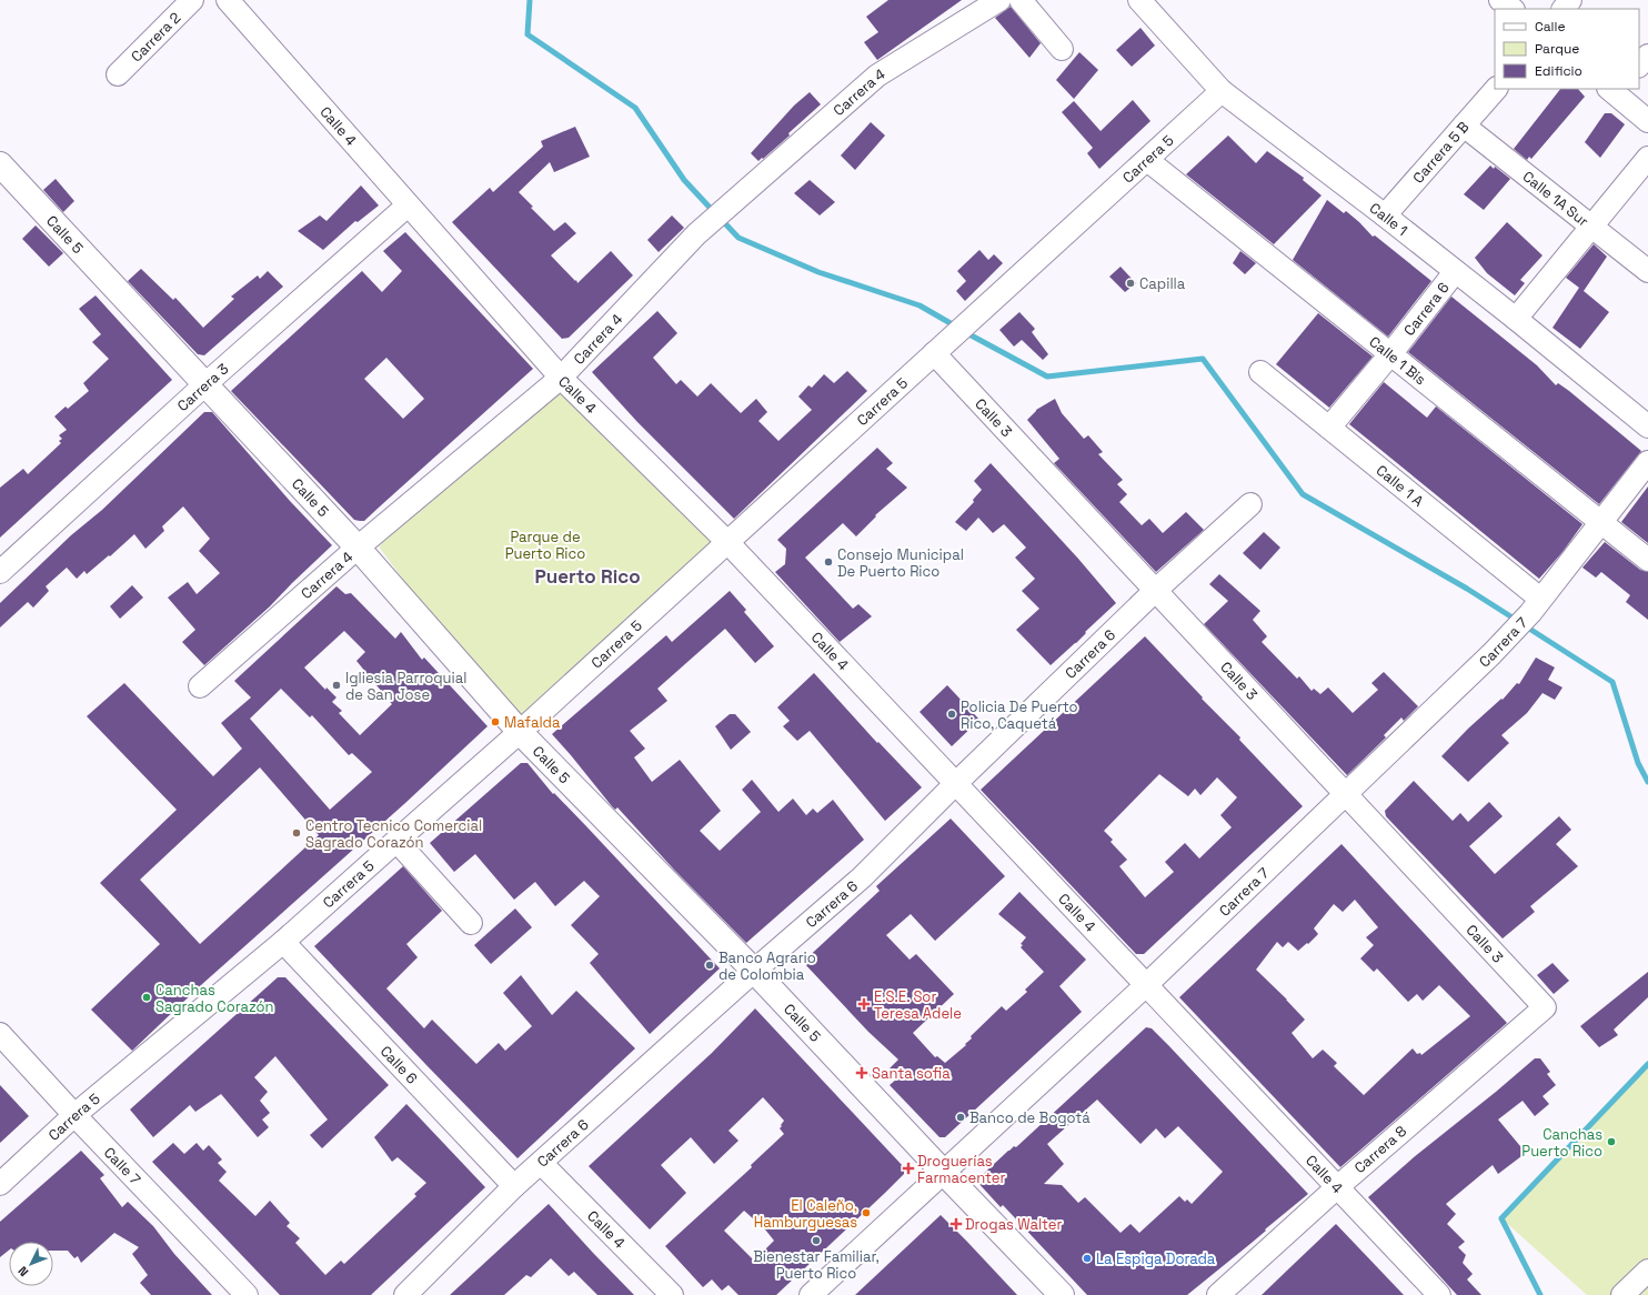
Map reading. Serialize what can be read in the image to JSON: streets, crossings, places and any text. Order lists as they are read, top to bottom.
{
  "streets": {
    "street": [
      "Carrera 2",
      "Carrera 4",
      "Calle 4",
      "Carrera 5 B",
      "Carrera 5",
      "Calle 1A Sur",
      "Calle 1",
      "Calle 5",
      "Carrera 6",
      "Calle 1 Bis",
      "Carrera 3",
      "Calle 3",
      "Calle 1 A",
      "Carrera 7",
      "Calle 6",
      "Carrera 8",
      "Calle 7"
    ]
  },
  "crossings": [
    ["Carrera 4", "Calle 4"],
    ["Carrera 4", "Calle 5"],
    ["Calle 4", "Carrera 5"],
    ["Calle 4", "Carrera 6"],
    ["Calle 4", "Carrera 3"],
    ["Calle 4", "Carrera 7"],
    ["Calle 4", "Carrera 8"],
    ["Carrera 5 B", "Calle 1A Sur"],
    ["Carrera 5 B", "Calle 1"],
    ["Carrera 5", "Calle 1"],
    ["Carrera 5", "Calle 5"],
    ["Carrera 5", "Calle 1 Bis"],
    ["Carrera 5", "Calle 3"],
    ["Carrera 5", "Calle 6"],
    ["Carrera 5", "Calle 7"],
    ["Calle 1", "Carrera 6"],
    ["Calle 5", "Carrera 6"],
    ["Calle 5", "Carrera 3"],
    ["Calle 5", "Carrera 7"],
    ["Carrera 6", "Calle 1 Bis"],
    ["Carrera 6", "Calle 3"],
    ["Carrera 6", "Calle 1 A"],
    ["Carrera 6", "Calle 6"],
    ["Calle 1 Bis", "Carrera 7"],
    ["Calle 3", "Carrera 7"],
    ["Calle 3", "Carrera 8"],
    ["Calle 1 A", "Carrera 7"]
  ],
  "districts": ["Puerto Rico"],
  "parks": ["Parque de Puerto Rico"],
  "places": {
    "other": [
      "Capilla",
      "Consejo Municipal De Puerto Rico",
      "Igliesia Parroquial de San Jose",
      "Policia De Puerto Rico, Caquetá",
      "Mafalda",
      "Centro Tecnico Comercial Sagrado Corazón",
      "Banco Agrario de Colombia",
      "Canchas Sagrado Corazón",
      "Banco de Bogotá",
      "Canchas Puerto Rico",
      "El Caleño, Hamburguesas",
      "Bienestar Familiar, Puerto Rico",
      "La Espiga Dorada"
    ],
    "health": [
      "E.S.E. Sor Teresa Adele",
      "Santa sofia",
      "Droguerías Farmacenter",
      "Drogas Walter"
    ]
  },
  "legend": ["Calle", "Parque", "Edificio"],
  "north": "bottom left"
}
